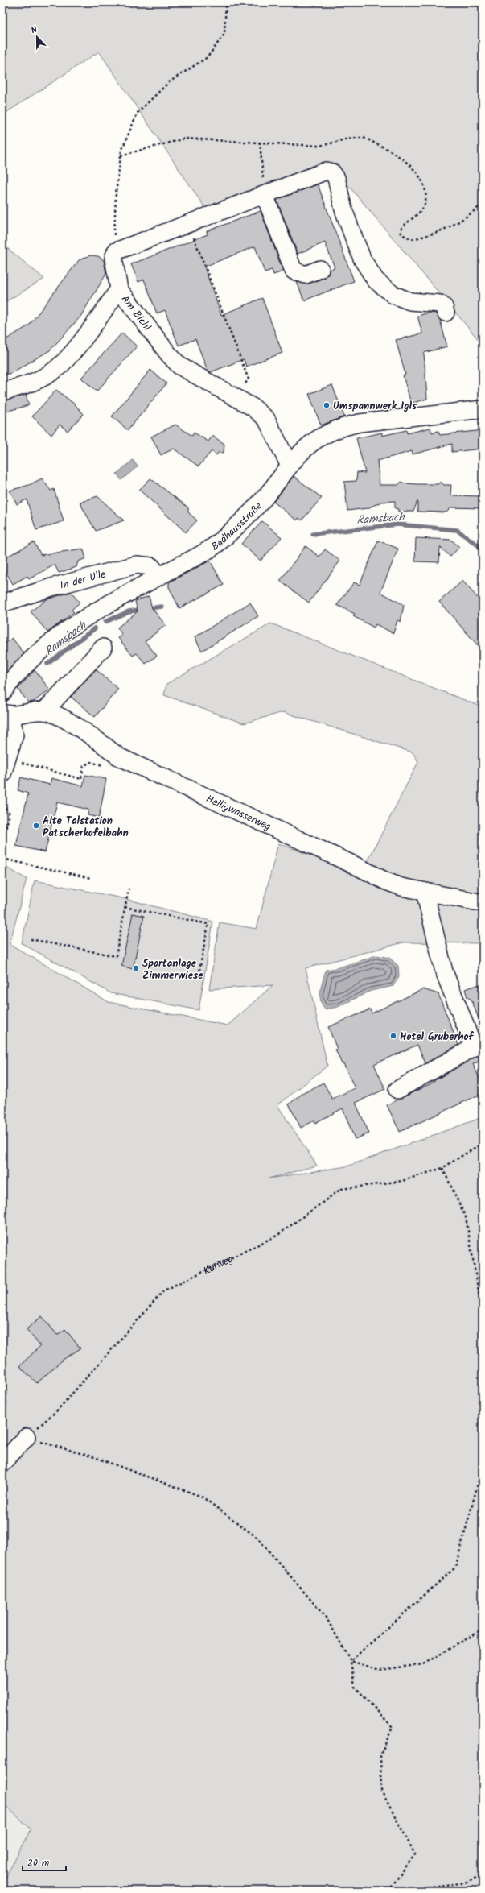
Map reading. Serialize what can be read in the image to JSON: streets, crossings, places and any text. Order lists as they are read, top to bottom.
{
  "streets": {
    "street": [
      "Am Bichl",
      "Badhausstraße",
      "In der Ulle",
      "Heiligwasserweg"
    ],
    "path": ["Kurweg"]
  },
  "crossings": [
    ["Am Bichl", "Badhausstraße"],
    ["Badhausstraße", "In der Ulle"]
  ],
  "water": ["Ramsbach"],
  "places": [
    "Umspannwerk Igls",
    "Alte Talstation Patscherkofelbahn",
    "Sportanlage Zimmerwiese",
    "Hotel Gruberhof"
  ],
  "scale_bar": "20 m",
  "north": "top"
}
